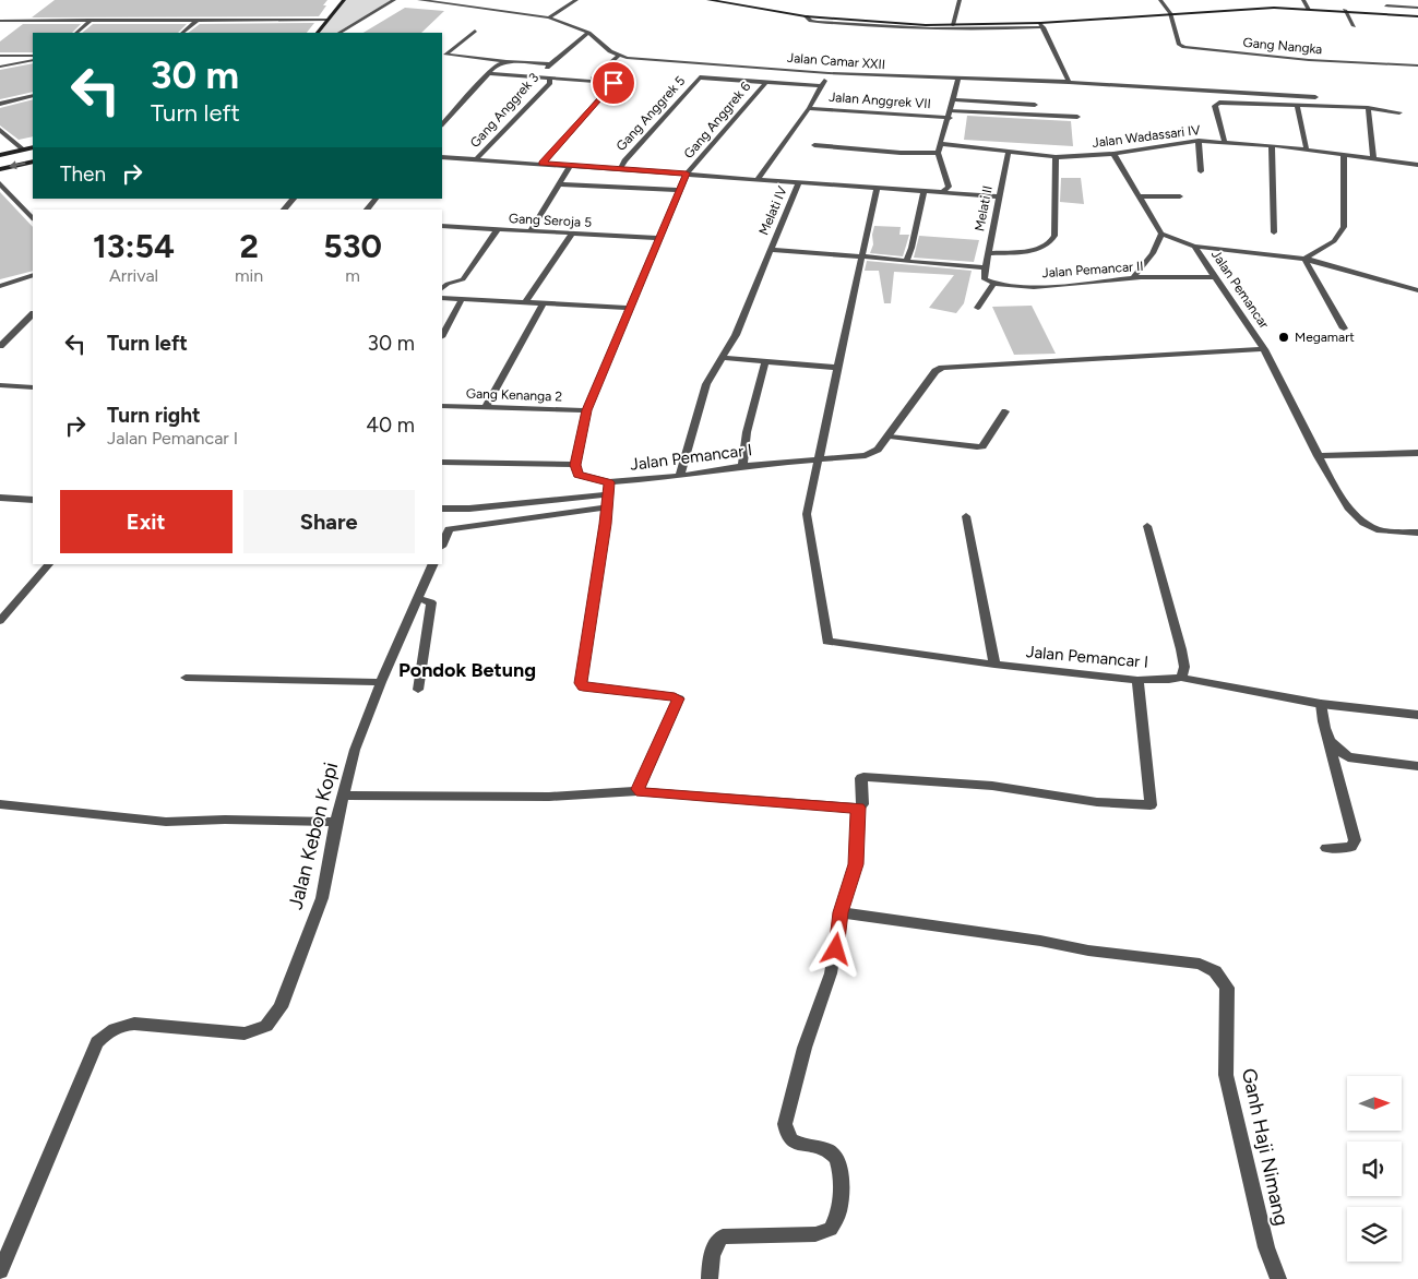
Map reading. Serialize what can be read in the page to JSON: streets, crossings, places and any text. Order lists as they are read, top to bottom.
{
  "streets": {
    "street": [
      "Gang Nangka",
      "Jalan Camar XXII",
      "Jalan Anggrek VII",
      "Gang Anggrek 3",
      "Gang Anggrek 5",
      "Gang Anggrek 6",
      "Jalan Wadassari IV",
      "Melati II",
      "Melati IV",
      "Gang Seroja 5",
      "Jalan Pemancar II",
      "Jalan Pemancar",
      "Gang Kenanga 2",
      "Jalan Pemancar I",
      "Jalan Kebon Kopi",
      "Ganh Haji Nimang"
    ]
  },
  "crossings": [
    ["Gang Anggrek 5", "Gang Anggrek 6"],
    ["Gang Anggrek 6", "Gang Seroja 5"],
    ["Gang Anggrek 6", "Gang Kenanga 2"],
    ["Jalan Wadassari IV", "Melati II"],
    ["Melati IV", "Jalan Pemancar I"],
    ["Jalan Pemancar II", "Jalan Pemancar"],
    ["Jalan Pemancar", "Jalan Pemancar I"]
  ],
  "districts": ["Pondok Betung"],
  "places": ["Megamart"],
  "north": "right",
  "page": {
    "turn": ["30 m", "Turn left"],
    "then": "Then",
    "eta": [
      "13:54",
      "Arrival",
      "2",
      "min",
      "530",
      "m"
    ],
    "list": [
      {
        "name": "Turn left",
        "value": "30 m"
      },
      {
        "name": "Turn right",
        "note": "Jalan Pemancar I",
        "value": "40 m"
      }
    ],
    "buttons": ["Exit", "Share"]
  }
}
